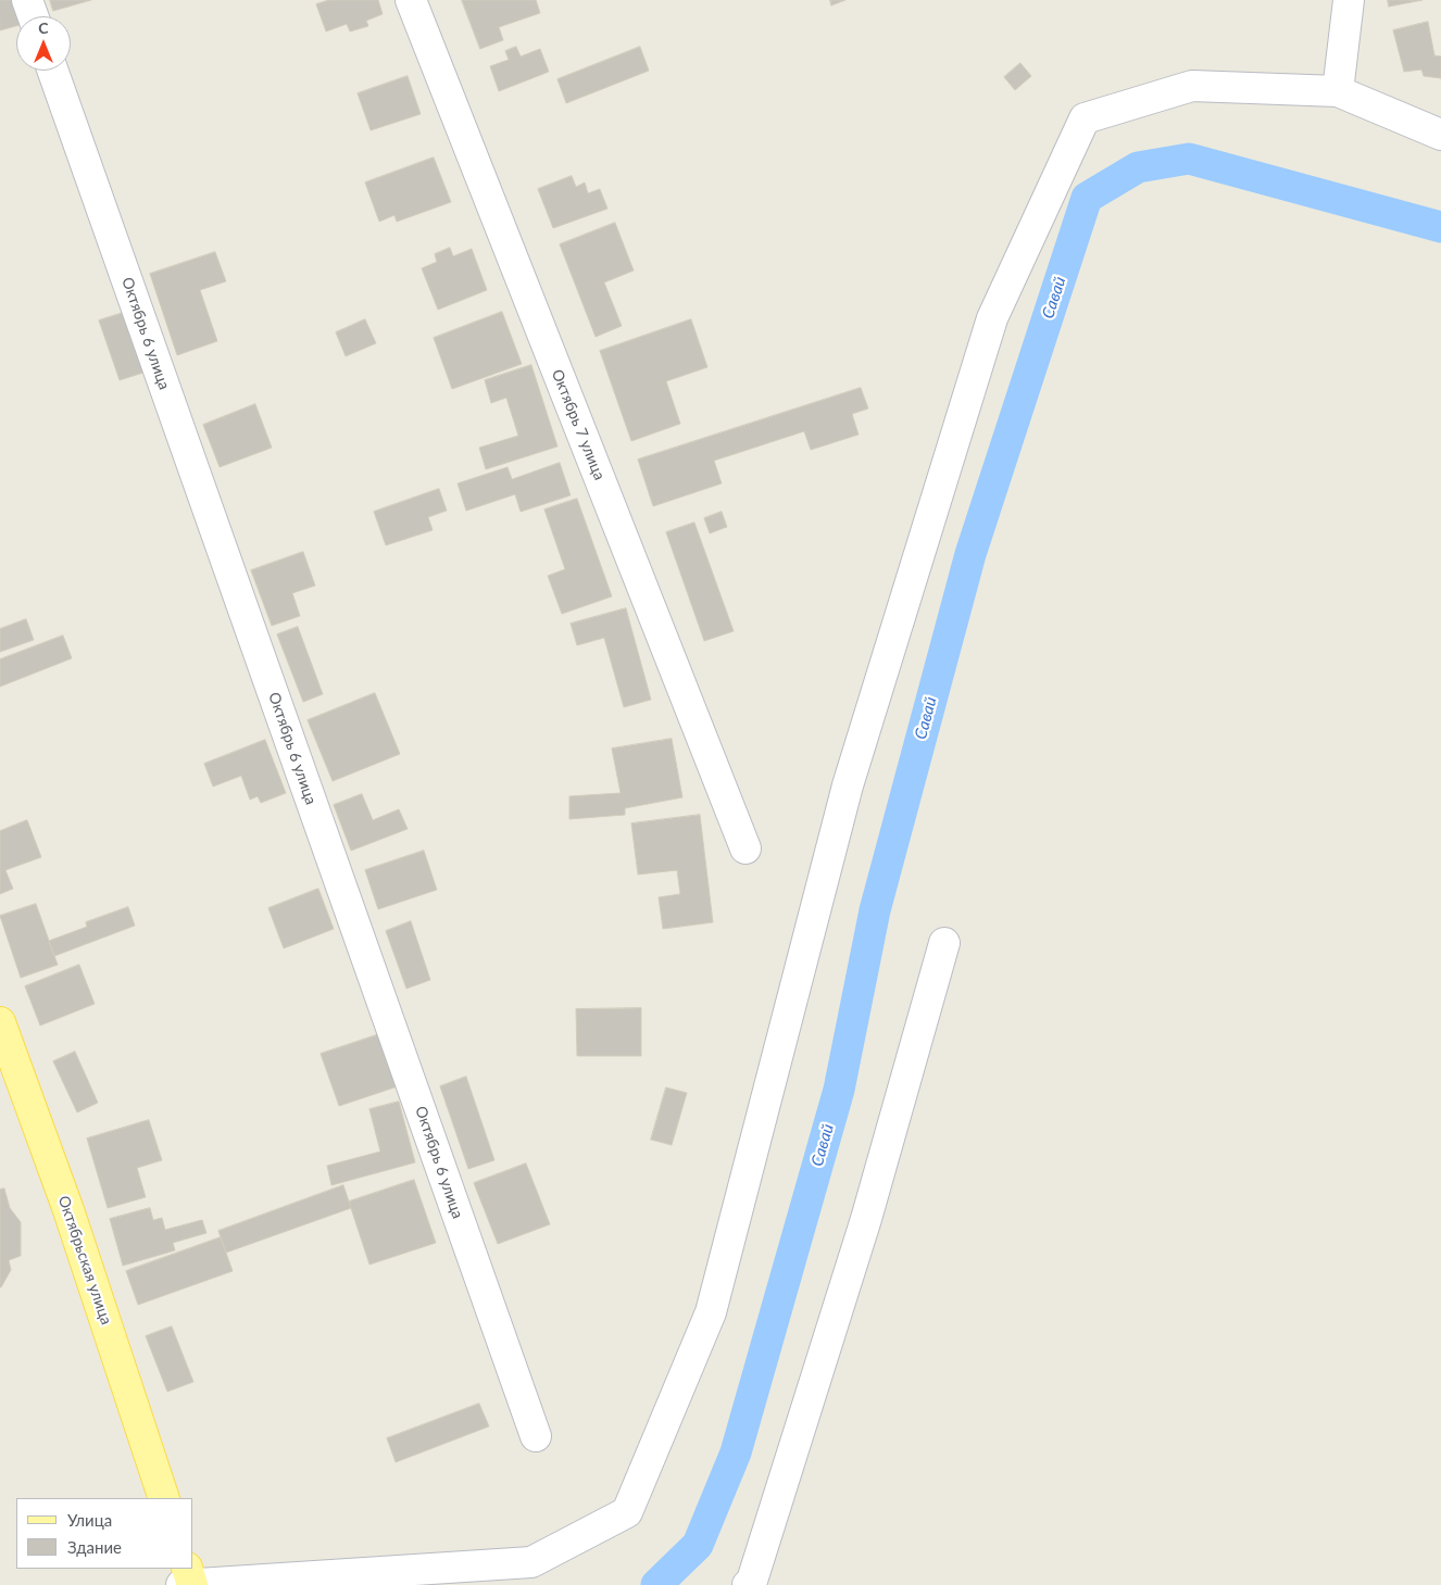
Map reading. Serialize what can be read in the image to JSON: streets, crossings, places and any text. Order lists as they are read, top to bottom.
{
  "streets": {
    "main road": ["Октябрьская улица"],
    "street": ["Октябрь 6 улица", "Октябрь 7 улица"]
  },
  "water": ["Савай"],
  "legend": ["Улица", "Здание"],
  "north": "top"
}
